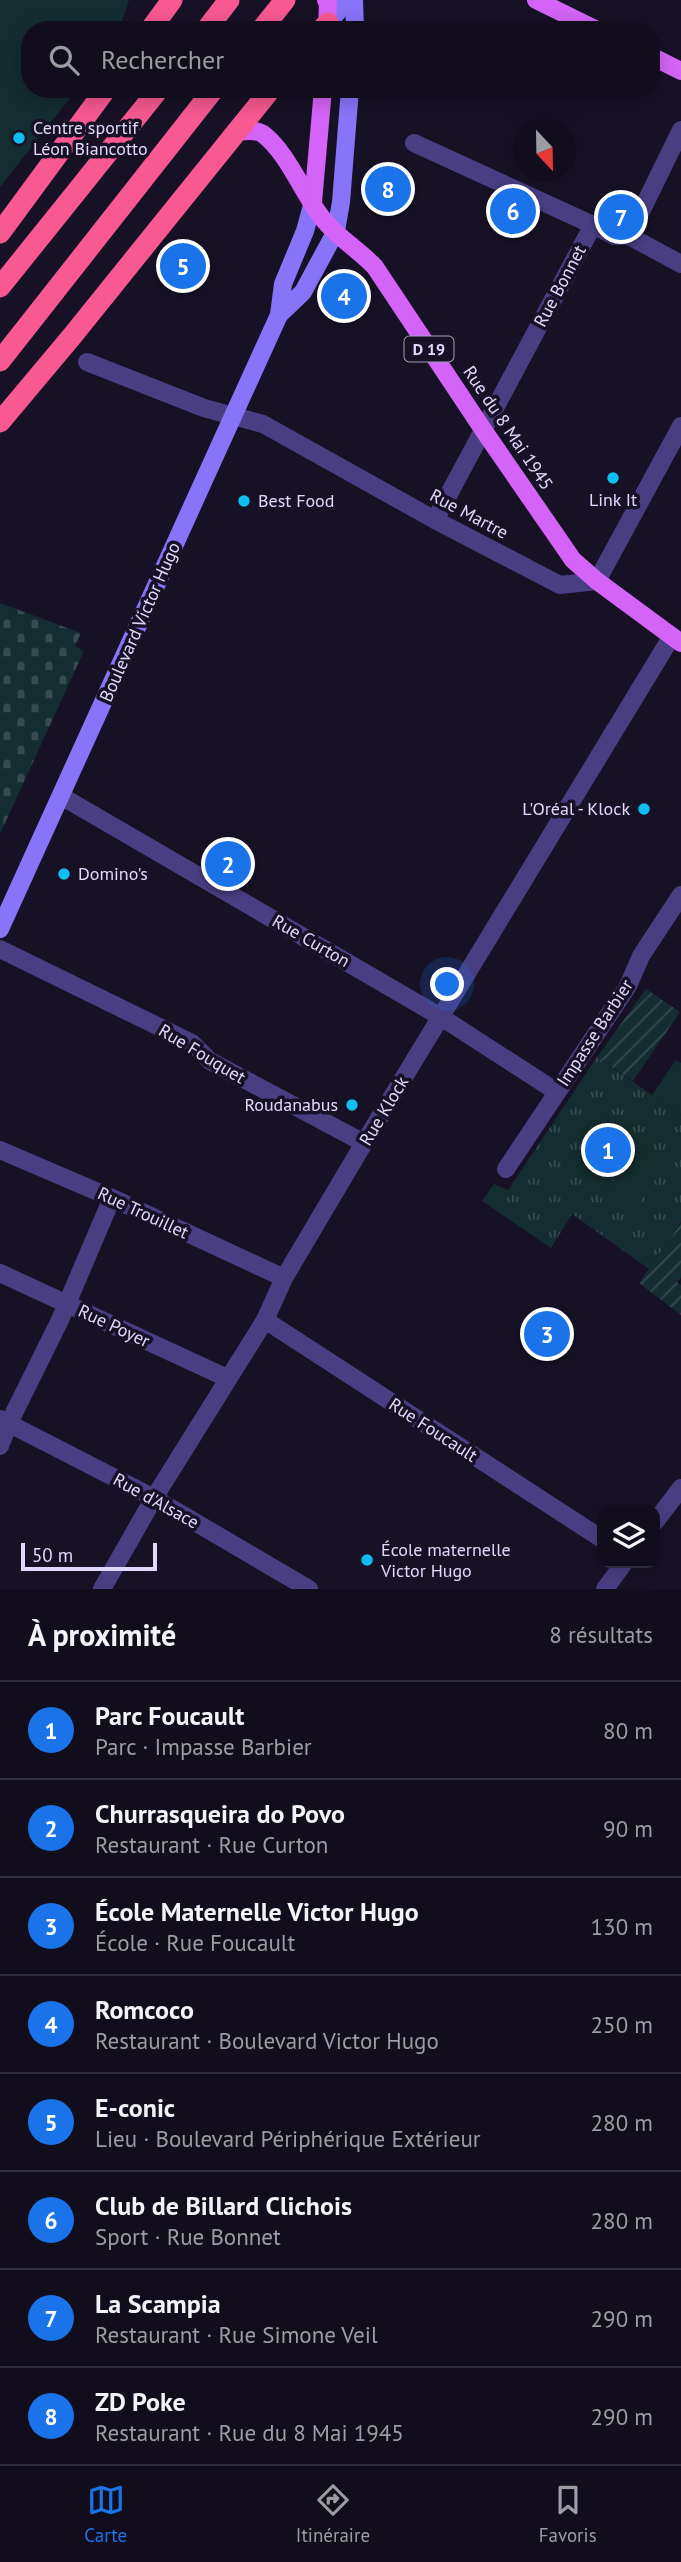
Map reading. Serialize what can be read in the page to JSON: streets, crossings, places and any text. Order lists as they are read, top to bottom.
{
  "streets": {
    "main road": ["D 19", "Rue du 8 Mai 1945", "Boulevard Victor Hugo"],
    "street": [
      "Rue Bonnet",
      "Rue Martre",
      "Rue Curton",
      "Impasse Barbier",
      "Rue Fouquet",
      "Rue Klock",
      "Rue Trouillet",
      "Rue Poyer",
      "Rue Foucault",
      "Rue d'Alsace"
    ]
  },
  "crossings": [
    ["Rue Bonnet", "Rue du 8 Mai 1945"],
    ["Rue Bonnet", "Rue Martre"],
    ["Rue du 8 Mai 1945", "Rue Martre"],
    ["Rue du 8 Mai 1945", "Boulevard Victor Hugo"],
    ["Rue Martre", "Boulevard Victor Hugo"],
    ["Boulevard Victor Hugo", "Rue Curton"],
    ["Rue Curton", "Impasse Barbier"],
    ["Rue Curton", "Rue Klock"],
    ["Rue Fouquet", "Rue Klock"],
    ["Rue Klock", "Rue Trouillet"],
    ["Rue Klock", "Rue Poyer"],
    ["Rue Klock", "Rue Foucault"],
    ["Rue Klock", "Rue d'Alsace"]
  ],
  "places": [
    "Centre sportif Léon Biancotto",
    "Link It",
    "Best Food",
    "L'Oréal - Klock",
    "Domino's",
    "Roudanabus",
    "École maternelle Victor Hugo"
  ],
  "scale_bar": "50 m",
  "north": "bottom",
  "page": {
    "search": "Rechercher",
    "pins": [
      "8",
      "6",
      "7",
      "5",
      "4",
      "2",
      "1",
      "3"
    ],
    "scale": "50 m",
    "heading": ["À proximité", "8 résultats"],
    "list": [
      {
        "mark": "1",
        "name": "Parc Foucault",
        "note": "Parc · Impasse Barbier",
        "value": "80 m"
      },
      {
        "mark": "2",
        "name": "Churrasqueira do Povo",
        "note": "Restaurant · Rue Curton",
        "value": "90 m"
      },
      {
        "mark": "3",
        "name": "École Maternelle Victor Hugo",
        "note": "École · Rue Foucault",
        "value": "130 m"
      },
      {
        "mark": "4",
        "name": "Romcoco",
        "note": "Restaurant · Boulevard Victor Hugo",
        "value": "250 m"
      },
      {
        "mark": "5",
        "name": "E-conic",
        "note": "Lieu · Boulevard Périphérique Extérieur",
        "value": "280 m"
      },
      {
        "mark": "6",
        "name": "Club de Billard Clichois",
        "note": "Sport · Rue Bonnet",
        "value": "280 m"
      },
      {
        "mark": "7",
        "name": "La Scampia",
        "note": "Restaurant · Rue Simone Veil",
        "value": "290 m"
      },
      {
        "mark": "8",
        "name": "ZD Poke",
        "note": "Restaurant · Rue du 8 Mai 1945",
        "value": "290 m"
      }
    ],
    "nav": ["Carte", "Itinéraire", "Favoris"]
  }
}
